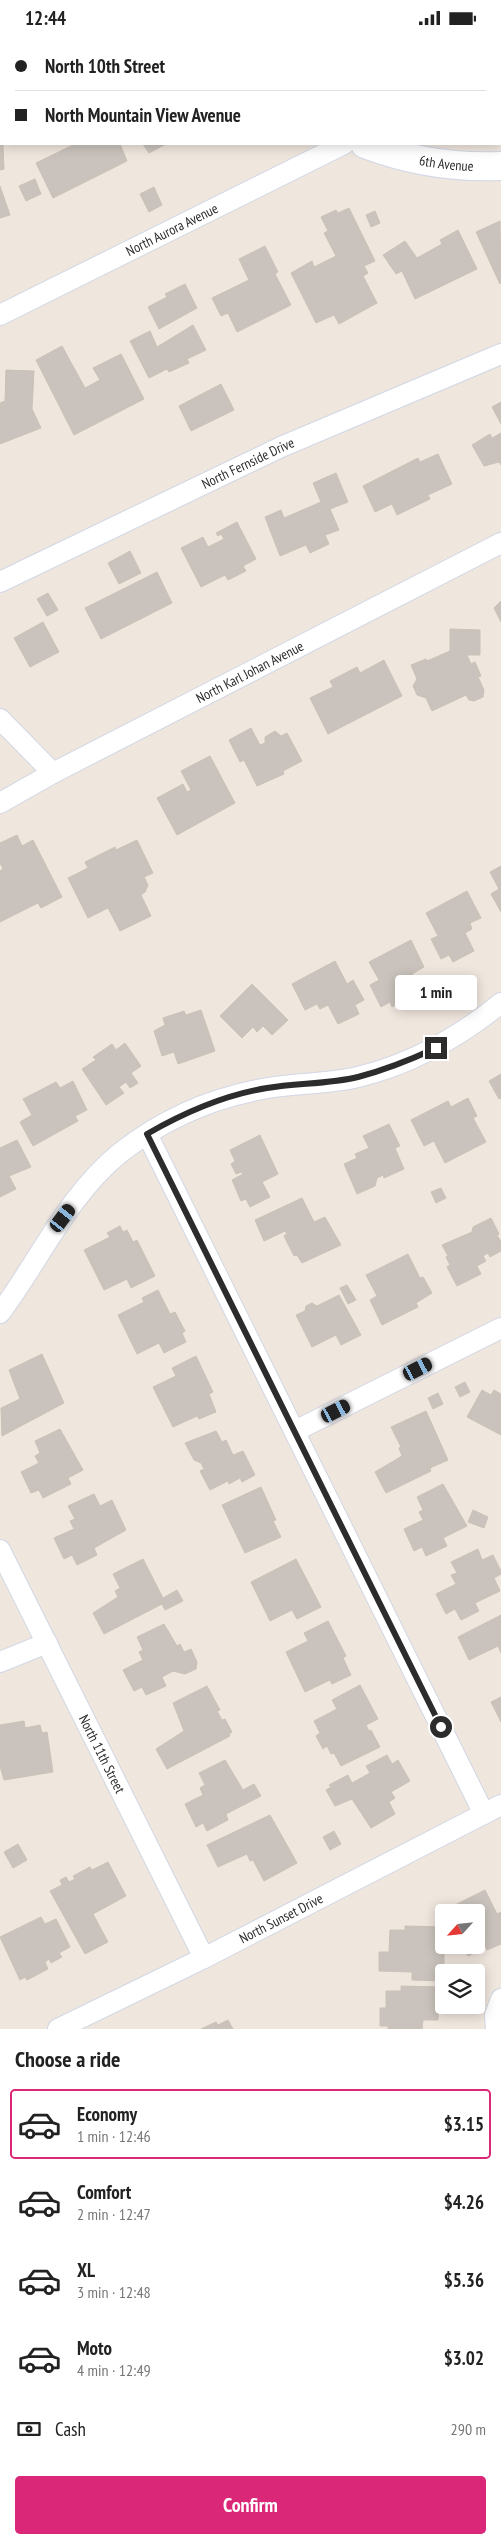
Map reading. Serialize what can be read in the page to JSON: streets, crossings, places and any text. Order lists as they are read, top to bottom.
{
  "streets": {
    "street": [
      "6th Avenue",
      "North Aurora Avenue",
      "North Fernside Drive",
      "North Karl Johan Avenue",
      "North 11th Street",
      "North Sunset Drive"
    ]
  },
  "crossings": [
    ["North 11th Street", "North Sunset Drive"]
  ],
  "north": "bottom left",
  "page": {
    "status": "12:44",
    "banner": ["North 10th Street", "North Mountain View Avenue"],
    "bubble": "1 min",
    "heading": "Choose a ride",
    "list": [
      {
        "name": "Economy",
        "note": "1 min · 12:46",
        "value": "$3.15"
      },
      {
        "name": "Comfort",
        "note": "2 min · 12:47",
        "value": "$4.26"
      },
      {
        "name": "XL",
        "note": "3 min · 12:48",
        "value": "$5.36"
      },
      {
        "name": "Moto",
        "note": "4 min · 12:49",
        "value": "$3.02"
      }
    ],
    "pay": ["Cash", "290 m"],
    "buttons": "Confirm"
  }
}
